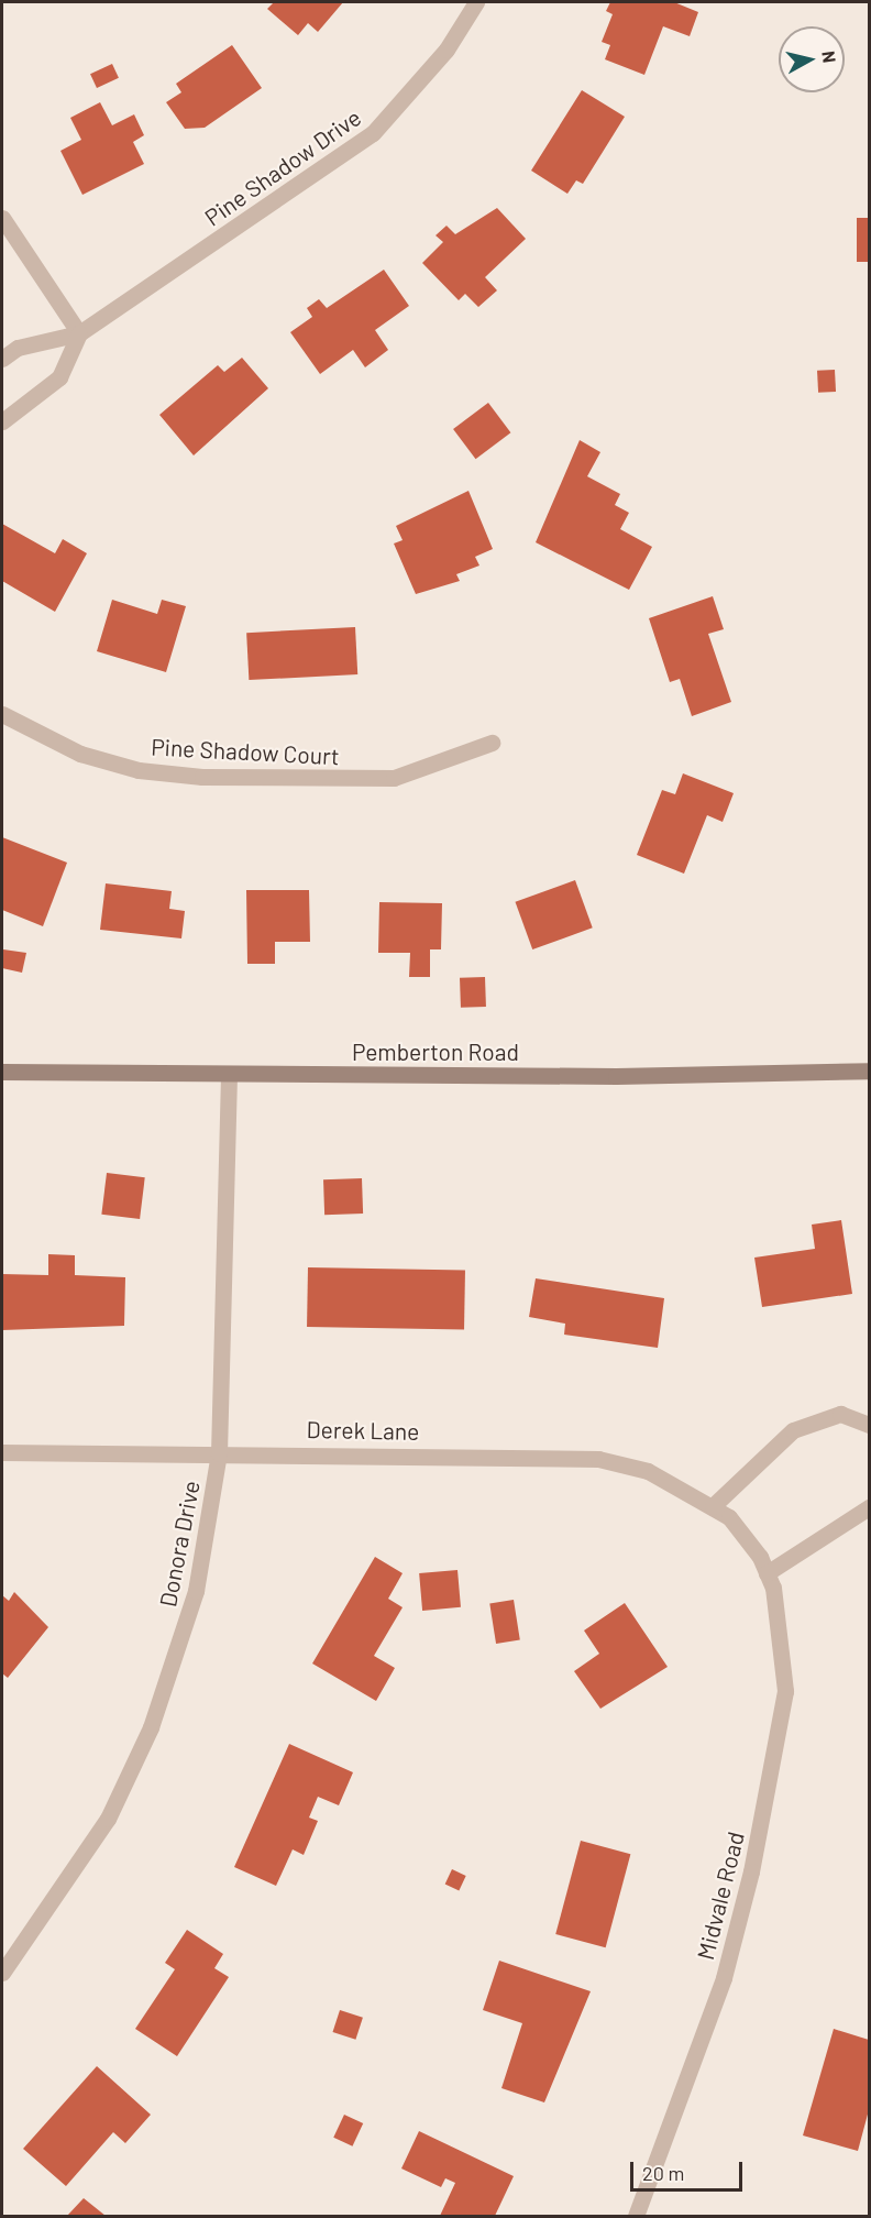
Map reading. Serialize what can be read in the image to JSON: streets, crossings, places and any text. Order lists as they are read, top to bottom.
{
  "streets": {
    "street": [
      "Pine Shadow Drive",
      "Pine Shadow Court",
      "Pemberton Road",
      "Derek Lane",
      "Donora Drive",
      "Midvale Road"
    ]
  },
  "crossings": [
    ["Pemberton Road", "Donora Drive"],
    ["Derek Lane", "Donora Drive"],
    ["Derek Lane", "Midvale Road"]
  ],
  "scale_bar": "20 m",
  "north": "right"
}
